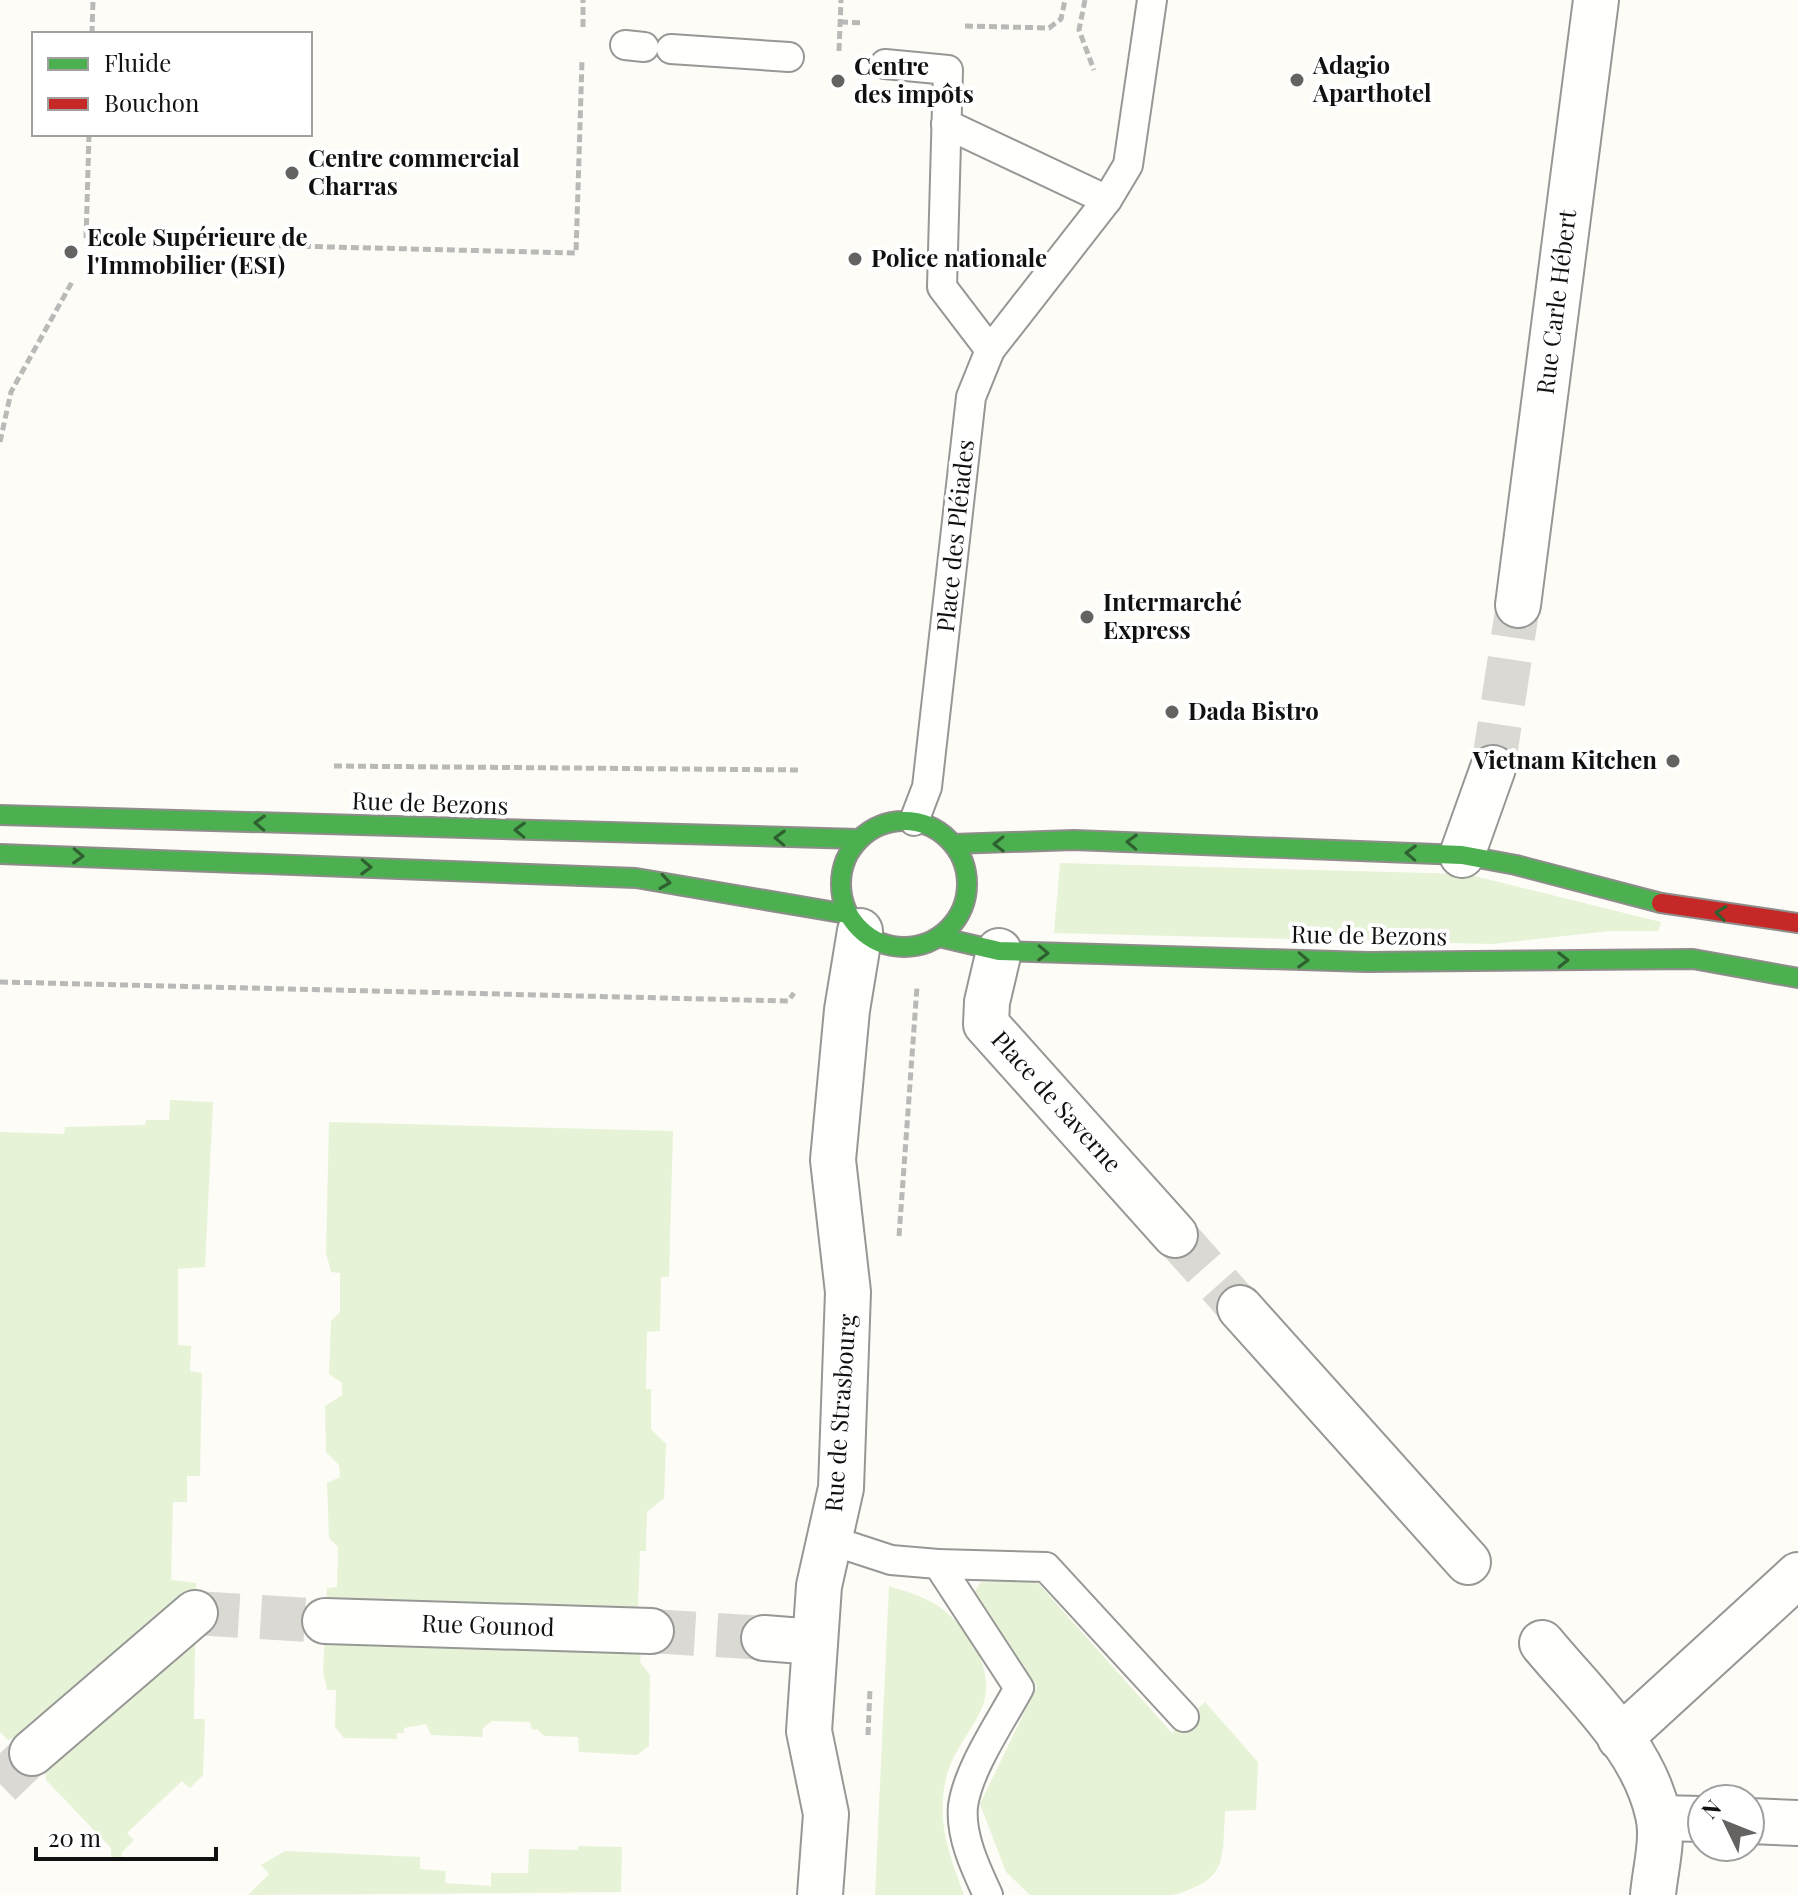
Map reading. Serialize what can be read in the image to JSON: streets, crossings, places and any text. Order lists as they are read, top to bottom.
{
  "streets": {
    "main road": ["Rue de Bezons"],
    "street": [
      "Rue Carle Hébert",
      "Place de Saverne",
      "Rue de Strasbourg",
      "Rue Gounod"
    ],
    "lane": ["Place des Pléiades"]
  },
  "crossings": [
    ["Place des Pléiades", "Rue de Bezons"],
    ["Place des Pléiades", "Rue de Strasbourg"],
    ["Rue de Bezons", "Place de Saverne"],
    ["Rue de Bezons", "Rue de Strasbourg"]
  ],
  "places": [
    "Adagio Aparthotel",
    "Centre des impôts",
    "Centre commercial Charras",
    "Ecole Supérieure de l'Immobilier (ESI)",
    "Police nationale",
    "Intermarché Express",
    "Dada Bistro",
    "Vietnam Kitchen"
  ],
  "legend": ["Fluide", "Bouchon"],
  "scale_bar": "20 m",
  "north": "top left"
}
